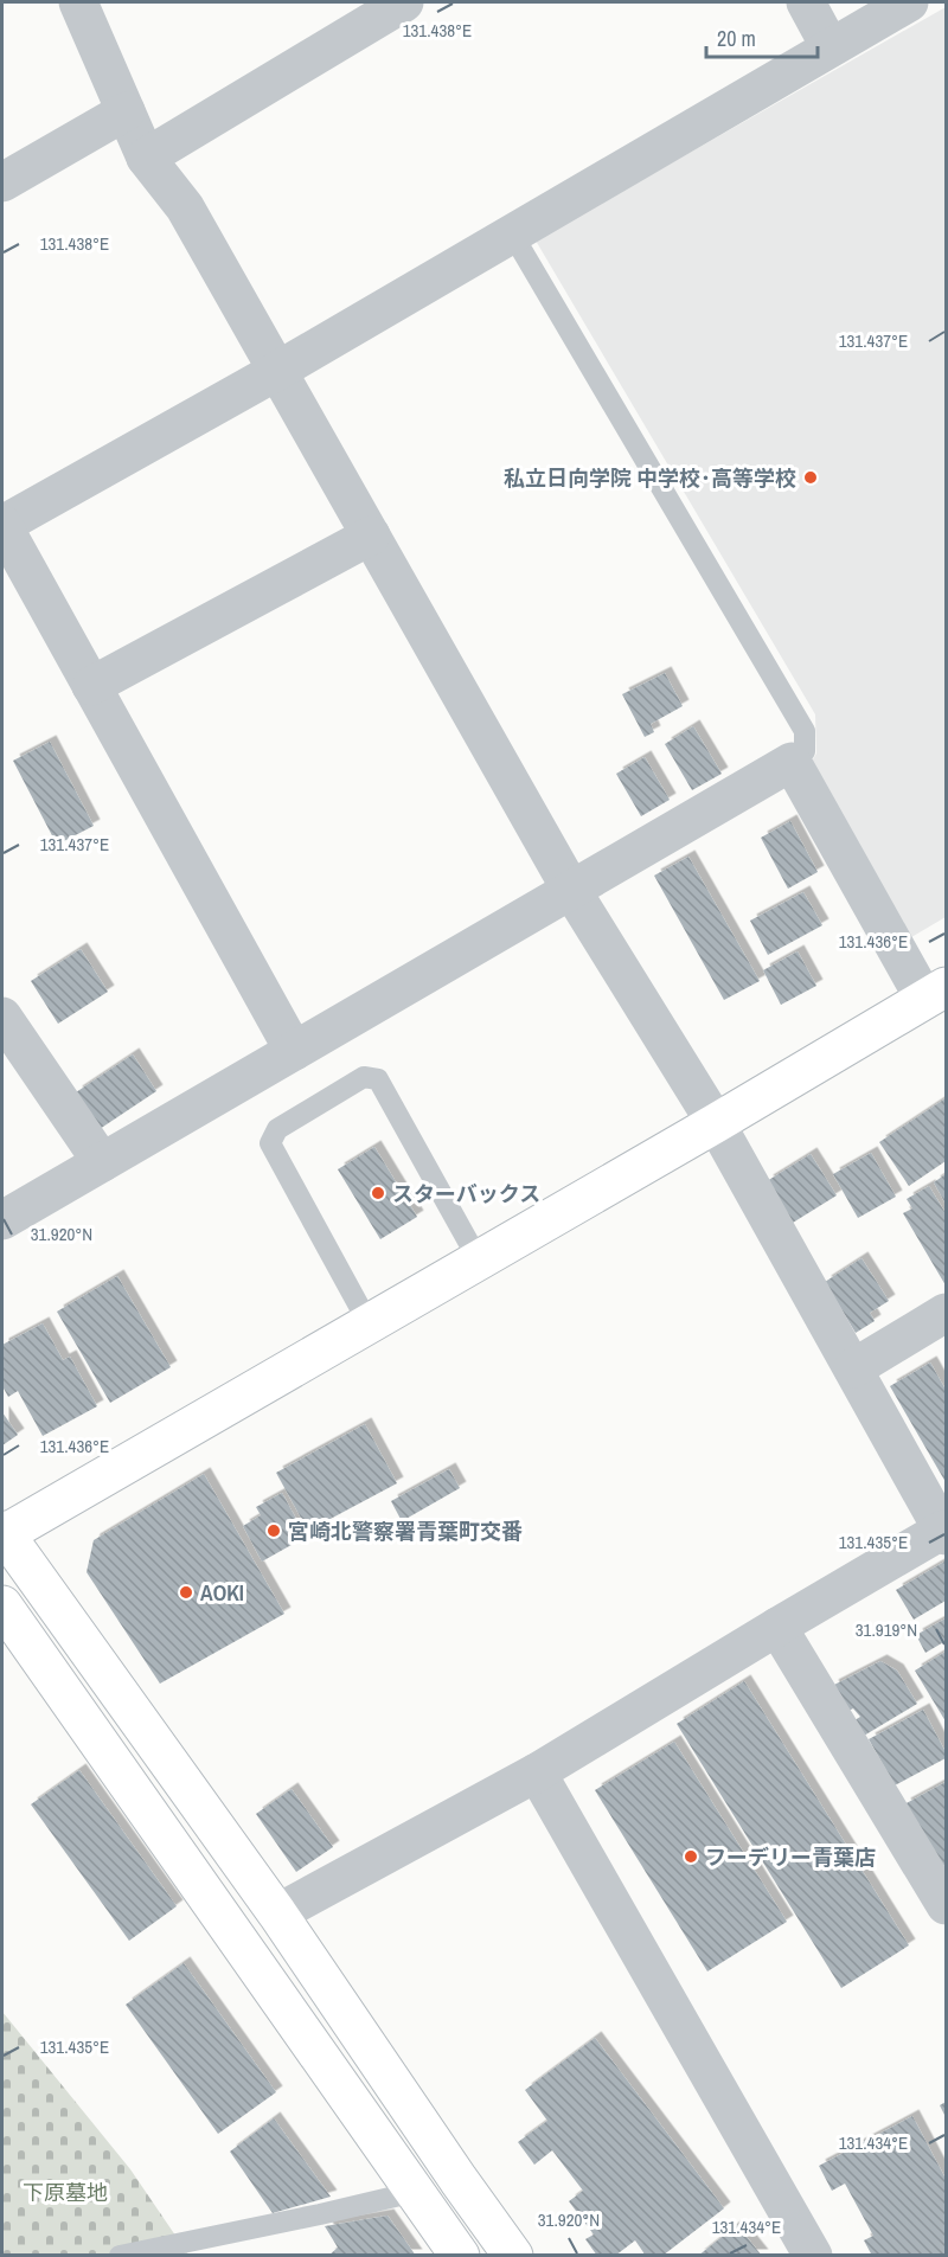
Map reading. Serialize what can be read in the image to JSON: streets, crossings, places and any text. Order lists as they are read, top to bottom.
{
  "parks": ["下原墓地"],
  "places": [
    "私立日向学院 中学校･高等学校",
    "スターバックス",
    "宮崎北警察署青葉町交番",
    "AOKI",
    "フーデリー青葉店"
  ],
  "scale_bar": "20 m",
  "coordinates": [
    "131.438°E",
    "131.437°E",
    "131.436°E",
    "31.920°N",
    "131.435°E",
    "31.919°N",
    "131.434°E"
  ]
}
